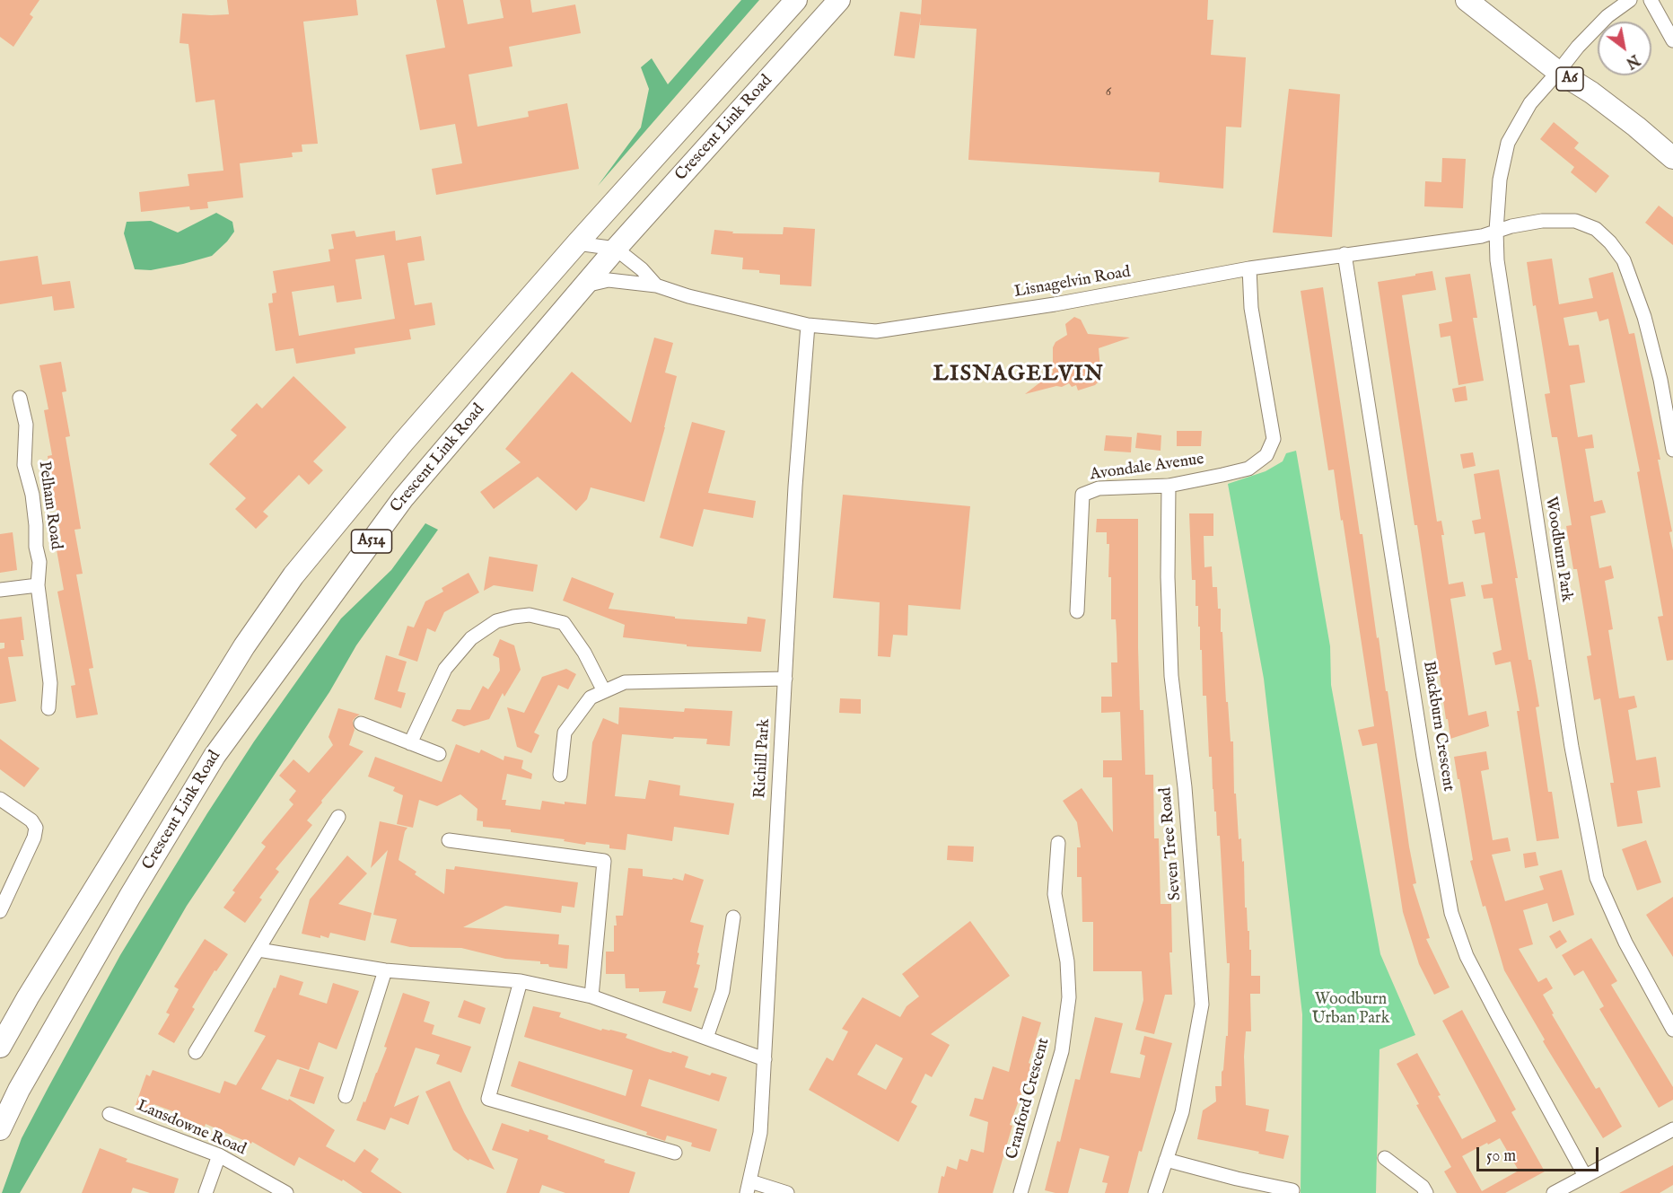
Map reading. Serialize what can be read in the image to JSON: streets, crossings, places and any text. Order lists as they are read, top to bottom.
{
  "streets": {
    "highway": ["A6", "Crescent Link Road", "A514"],
    "street": [
      "Lisnagelvin Road",
      "Avondale Avenue",
      "Pelham Road",
      "Woodburn Park",
      "Blackburn Crescent",
      "Richill Park",
      "Seven Tree Road",
      "Cranford Crescent",
      "Lansdowne Road"
    ]
  },
  "crossings": [
    ["A6", "Woodburn Park"],
    ["Crescent Link Road", "Lisnagelvin Road"],
    ["Lisnagelvin Road", "Avondale Avenue"],
    ["Lisnagelvin Road", "Woodburn Park"],
    ["Lisnagelvin Road", "Blackburn Crescent"],
    ["Lisnagelvin Road", "Richill Park"],
    ["Avondale Avenue", "Seven Tree Road"]
  ],
  "districts": ["LISNAGELVIN"],
  "parks": ["Woodburn Urban Park"],
  "house_numbers": ["6"],
  "scale_bar": "50 m",
  "north": "bottom right"
}
